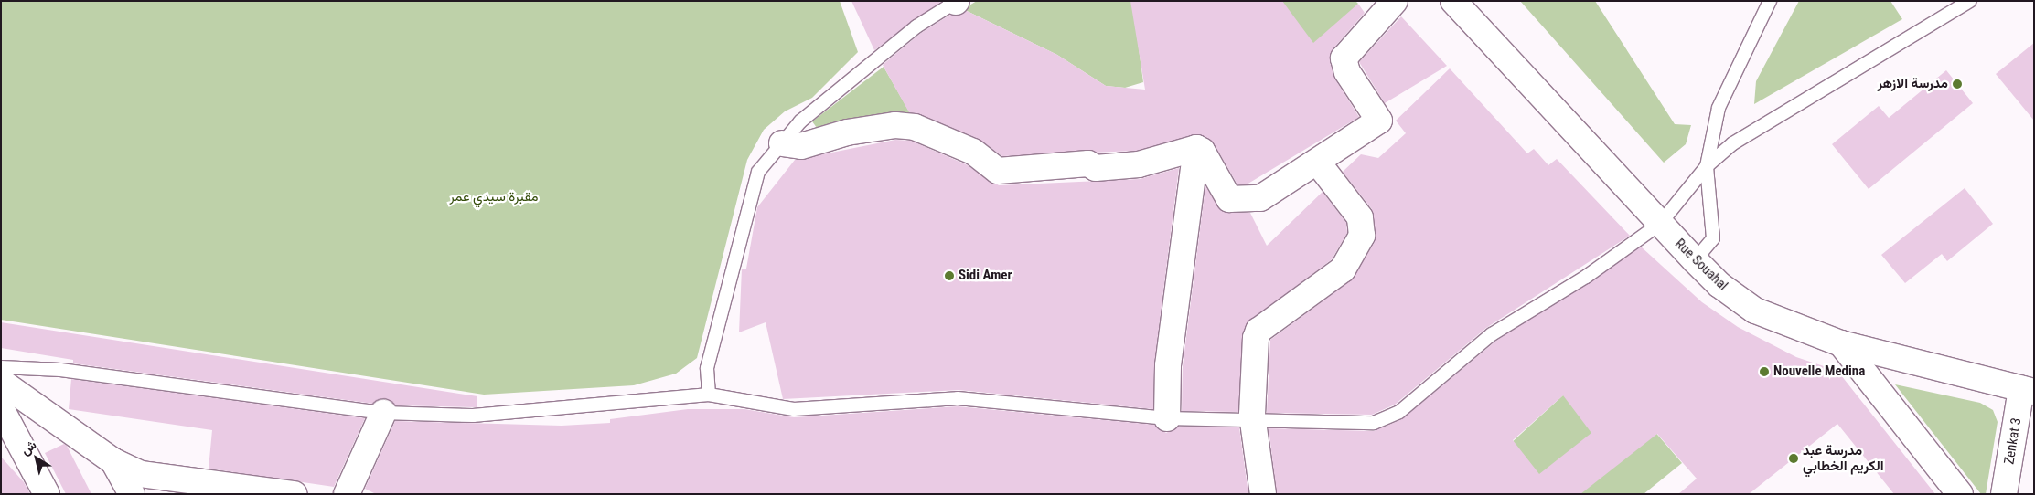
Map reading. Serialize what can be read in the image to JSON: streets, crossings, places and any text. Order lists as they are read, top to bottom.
{
  "streets": {
    "street": ["Rue Souahal", "Zenkat 3"]
  },
  "crossings": [
    ["Rue Souahal", "Zenkat 3"]
  ],
  "parks": ["مقبرة سيدي عمر"],
  "places": [
    "مدرسة الازهر",
    "Sidi Amer",
    "Nouvelle Medina",
    "مدرسة عبد الكريم الخطابي"
  ],
  "north": "top left"
}
